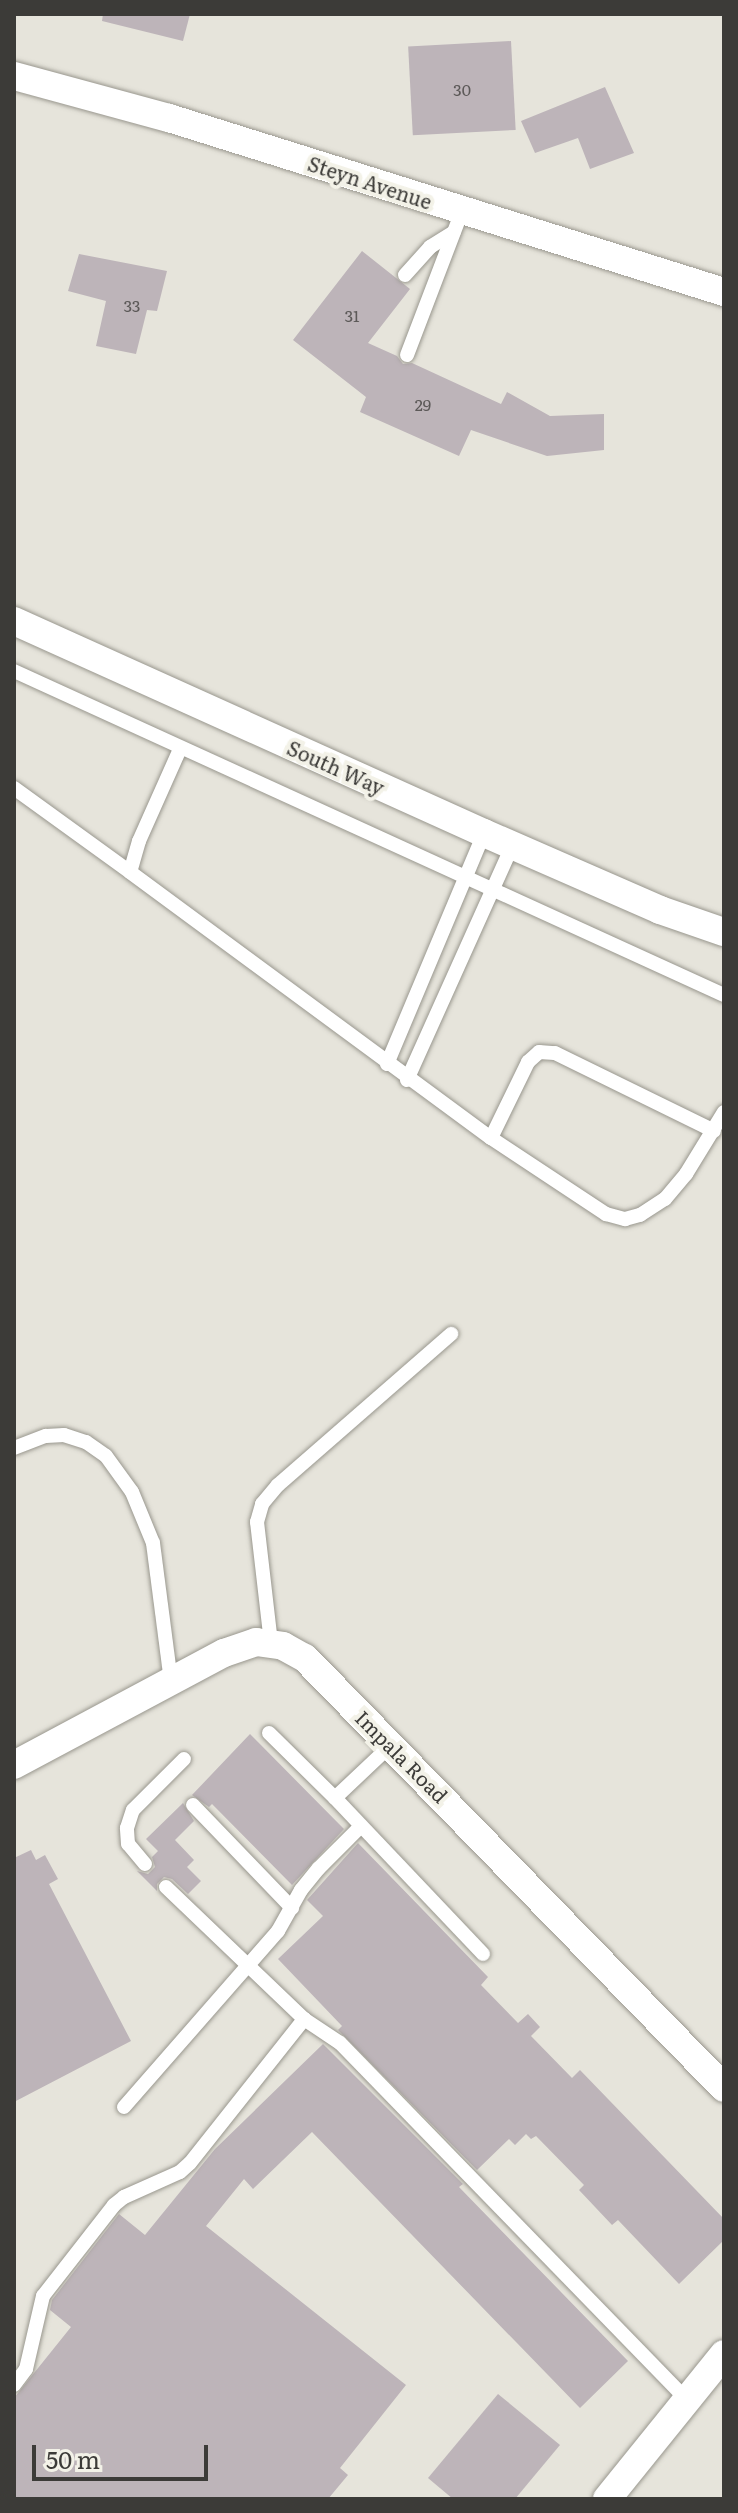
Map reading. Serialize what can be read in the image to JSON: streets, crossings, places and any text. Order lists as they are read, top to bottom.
{
  "streets": {
    "street": ["Steyn Avenue", "South Way", "Impala Road"]
  },
  "house_numbers": [
    "30",
    "33",
    "31",
    "29"
  ],
  "scale_bar": "50 m"
}
